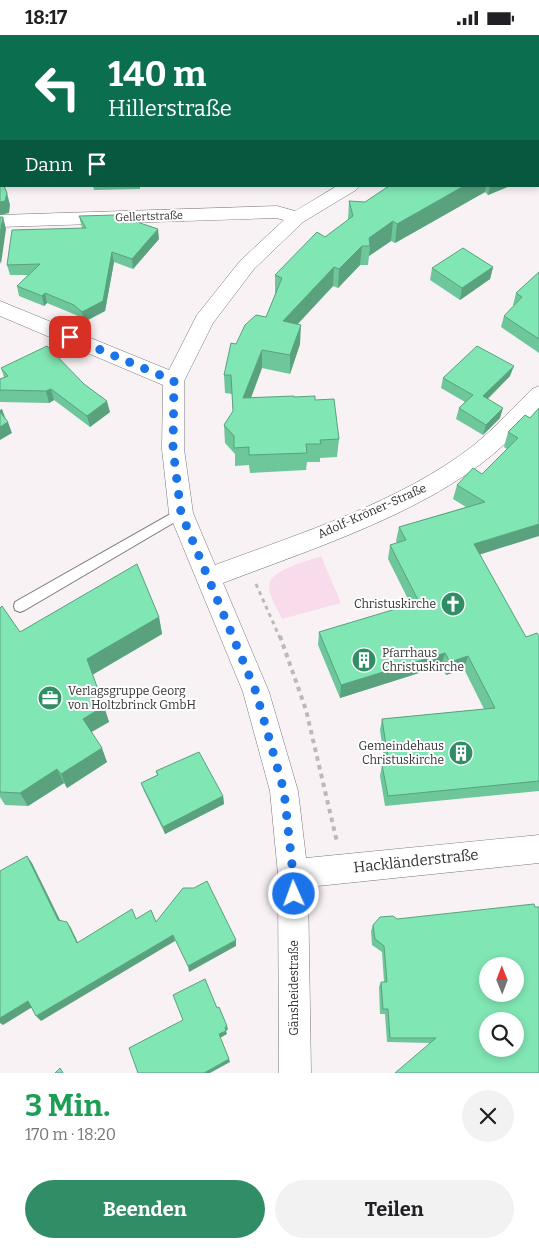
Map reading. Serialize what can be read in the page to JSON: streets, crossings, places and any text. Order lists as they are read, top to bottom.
{
  "streets": {
    "street": [
      "Gellertstraße",
      "Adolf-Kröner-Straße",
      "Hackländerstraße",
      "Gänsheidestraße"
    ]
  },
  "crossings": [
    ["Gellertstraße", "Gänsheidestraße"],
    ["Adolf-Kröner-Straße", "Gänsheidestraße"],
    ["Hackländerstraße", "Gänsheidestraße"]
  ],
  "places": {
    "church": ["Christuskirche"],
    "building": ["Pfarrhaus Christuskirche", "Gemeindehaus Christuskirche"],
    "office": ["Verlagsgruppe Georg von Holtzbrinck GmbH"]
  },
  "north": "top",
  "page": {
    "status": "18:17",
    "turn": ["140 m", "Hillerstraße"],
    "then": "Dann",
    "heading": ["3 Min.", "170 m · 18:20"],
    "buttons": ["Beenden", "Teilen"]
  }
}
